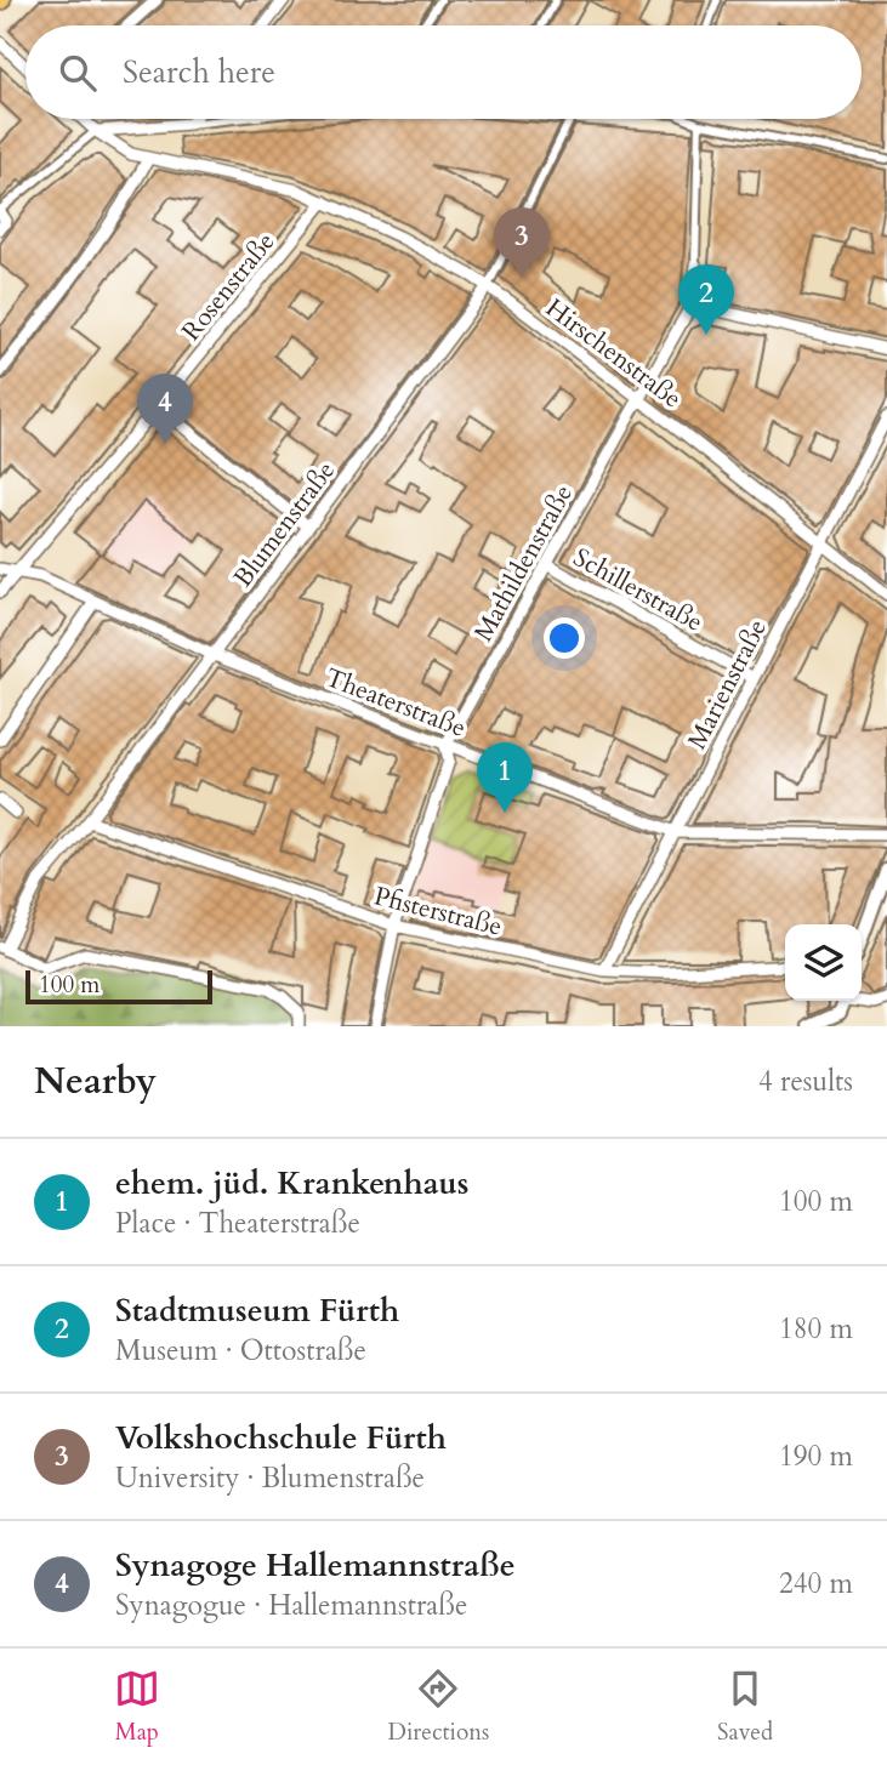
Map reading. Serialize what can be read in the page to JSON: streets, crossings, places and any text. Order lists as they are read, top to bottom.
{
  "streets": {
    "street": [
      "Rosenstraße",
      "Hirschenstraße",
      "Blumenstraße",
      "Mathildenstraße",
      "Schillerstraße",
      "Marienstraße",
      "Theaterstraße",
      "Pfisterstraße"
    ]
  },
  "crossings": [
    ["Rosenstraße", "Hirschenstraße"],
    ["Rosenstraße", "Theaterstraße"],
    ["Hirschenstraße", "Blumenstraße"],
    ["Hirschenstraße", "Mathildenstraße"],
    ["Hirschenstraße", "Marienstraße"],
    ["Blumenstraße", "Theaterstraße"],
    ["Blumenstraße", "Pfisterstraße"],
    ["Mathildenstraße", "Schillerstraße"],
    ["Mathildenstraße", "Theaterstraße"],
    ["Mathildenstraße", "Pfisterstraße"],
    ["Schillerstraße", "Marienstraße"],
    ["Marienstraße", "Theaterstraße"],
    ["Marienstraße", "Pfisterstraße"]
  ],
  "scale_bar": "100 m",
  "page": {
    "search": "Search here",
    "pins": [
      "3",
      "2",
      "4",
      "1"
    ],
    "scale": "100 m",
    "heading": ["Nearby", "4 results"],
    "list": [
      {
        "mark": "1",
        "name": "ehem. jüd. Krankenhaus",
        "note": "Place · Theaterstraße",
        "value": "100 m"
      },
      {
        "mark": "2",
        "name": "Stadtmuseum Fürth",
        "note": "Museum · Ottostraße",
        "value": "180 m"
      },
      {
        "mark": "3",
        "name": "Volkshochschule Fürth",
        "note": "University · Blumenstraße",
        "value": "190 m"
      },
      {
        "mark": "4",
        "name": "Synagoge Hallemannstraße",
        "note": "Synagogue · Hallemannstraße",
        "value": "240 m"
      }
    ],
    "nav": ["Map", "Directions", "Saved"]
  }
}
